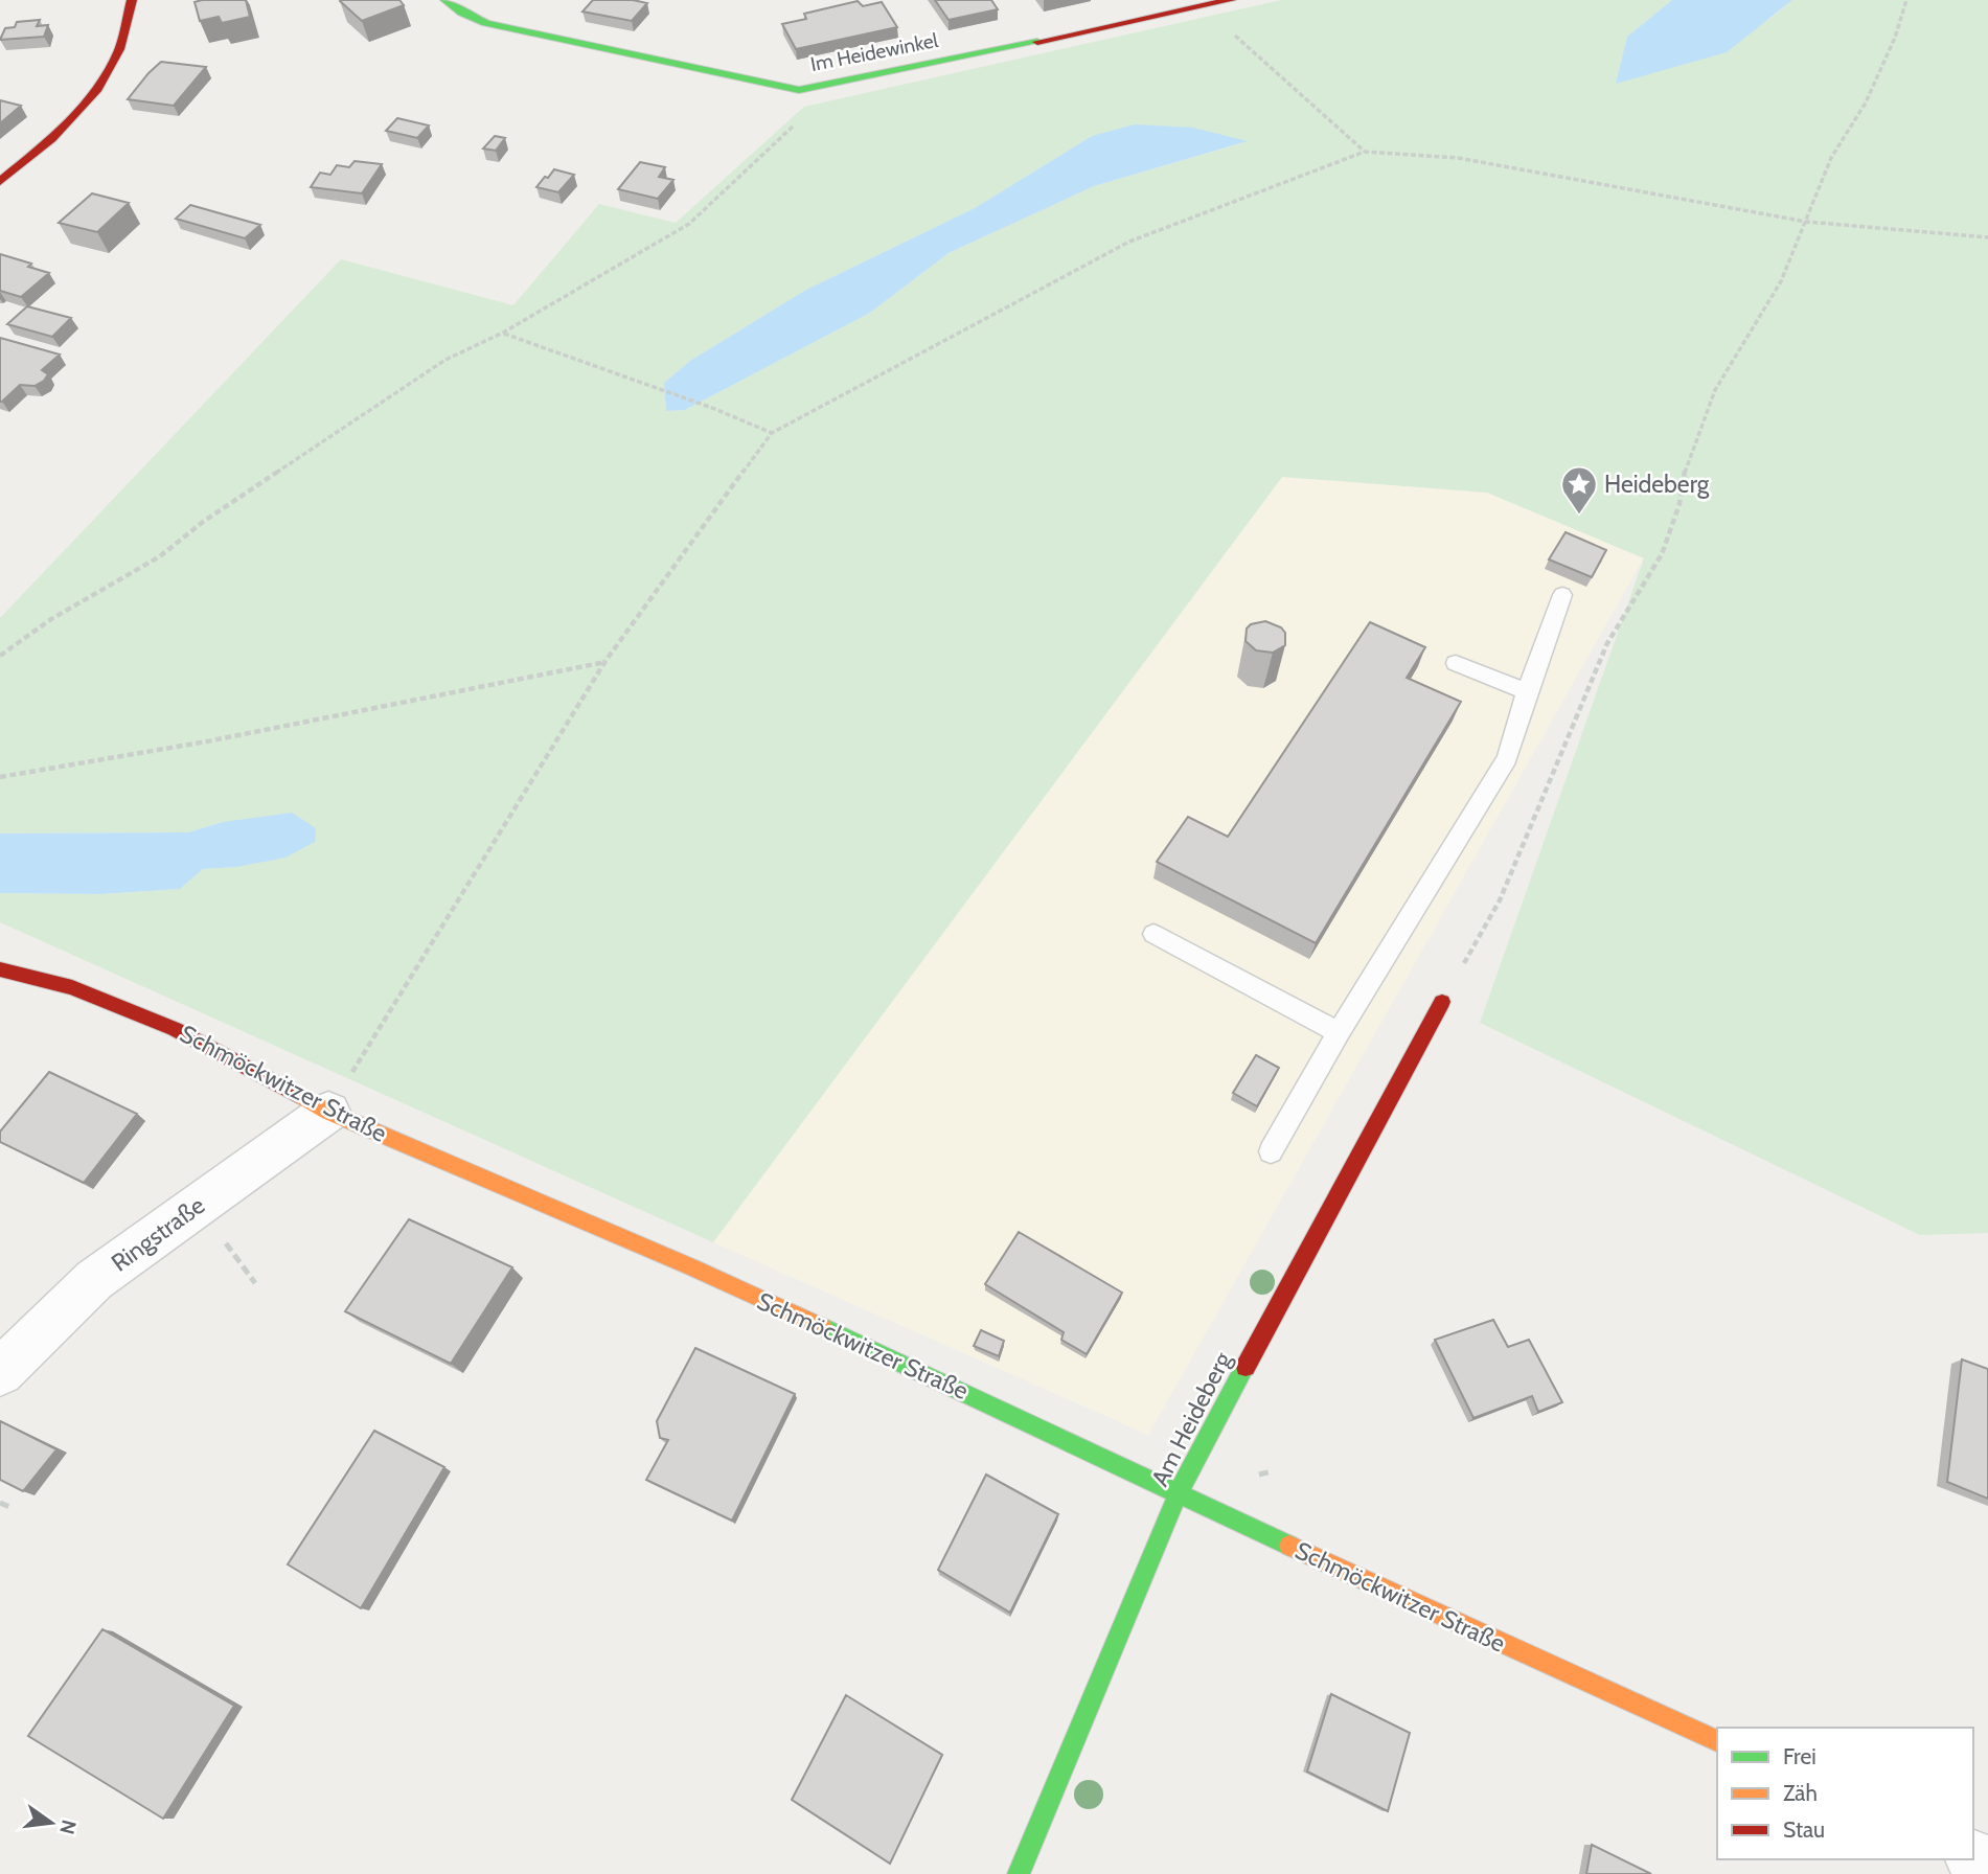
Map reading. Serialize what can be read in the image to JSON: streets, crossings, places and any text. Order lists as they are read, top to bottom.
{
  "streets": {
    "street": [
      "Im Heidewinkel",
      "Schmöckwitzer Straße",
      "Ringstraße",
      "Am Heideberg"
    ]
  },
  "crossings": [
    ["Schmöckwitzer Straße", "Ringstraße"],
    ["Schmöckwitzer Straße", "Am Heideberg"]
  ],
  "places": {
    "place": ["Heideberg"]
  },
  "legend": ["Frei", "Zäh", "Stau"],
  "north": "right"
}
